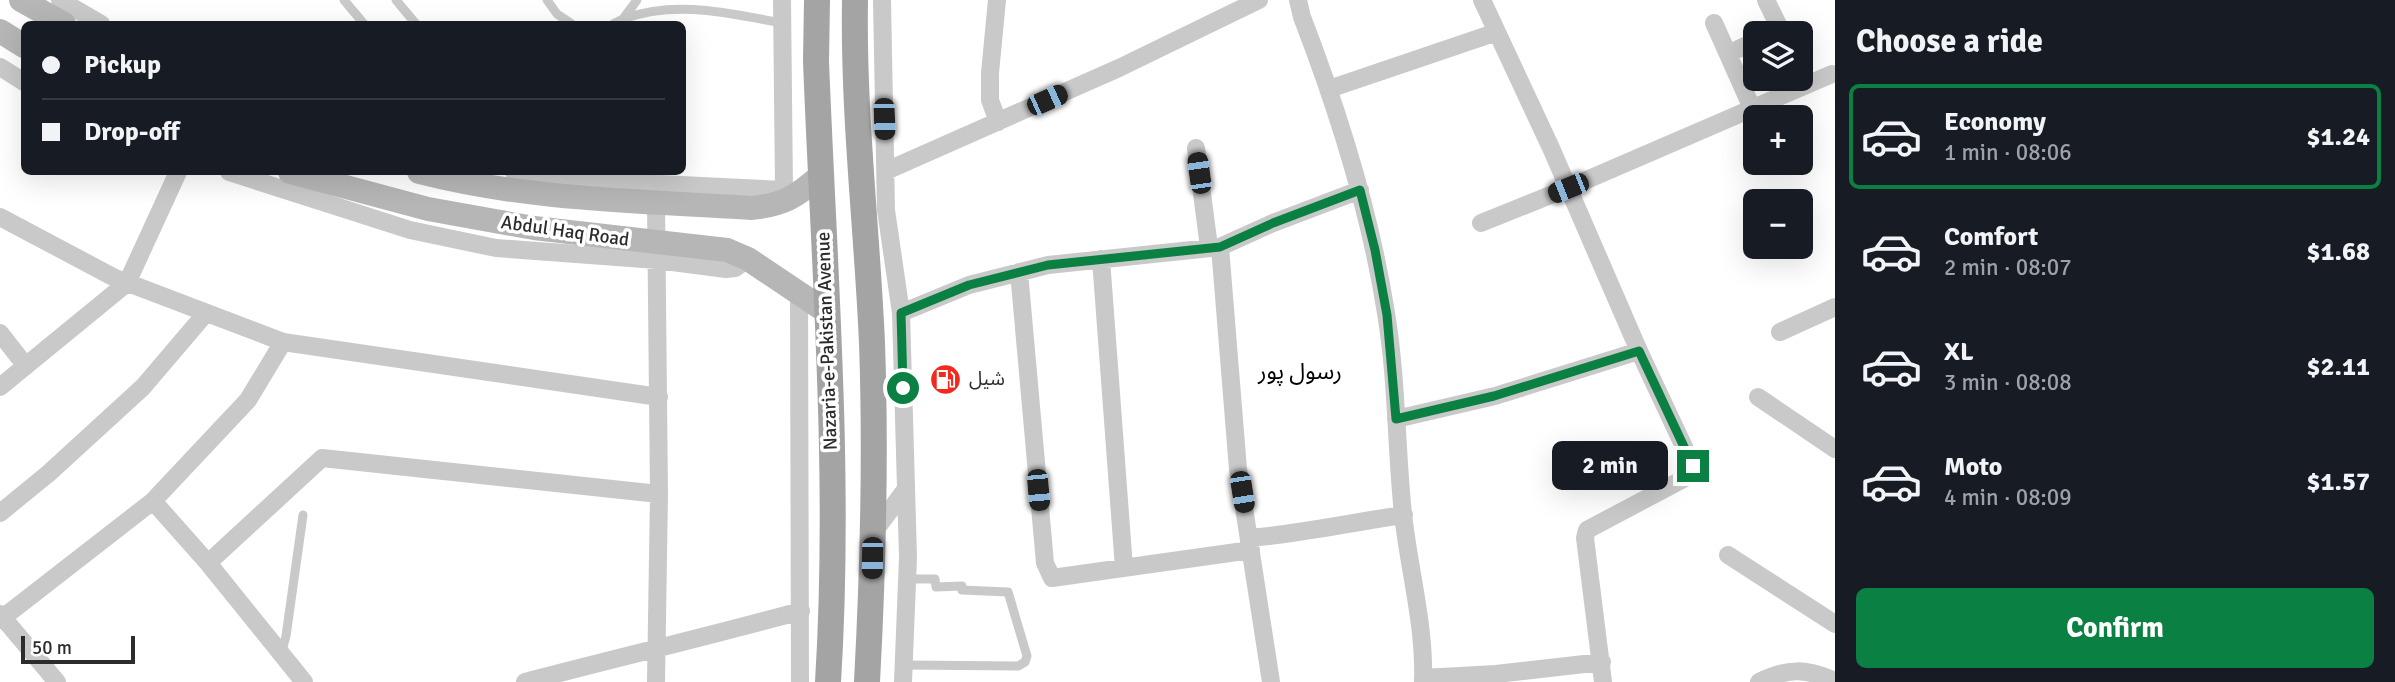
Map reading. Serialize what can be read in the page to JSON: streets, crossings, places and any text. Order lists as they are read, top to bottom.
{
  "streets": {
    "main road": ["Abdul Haq Road", "Nazaria-e-Pakistan Avenue"]
  },
  "crossings": [
    ["Abdul Haq Road", "Nazaria-e-Pakistan Avenue"]
  ],
  "districts": ["رسول پور"],
  "places": {
    "fuel station": ["شیل"]
  },
  "scale_bar": "50 m",
  "page": {
    "heading": "Choose a ride",
    "map_buttons": ["+", "−"],
    "banner": ["Pickup", "Drop-off"],
    "list": [
      {
        "name": "Economy",
        "note": "1 min · 08:06",
        "value": "$1.24"
      },
      {
        "name": "Comfort",
        "note": "2 min · 08:07",
        "value": "$1.68"
      },
      {
        "name": "XL",
        "note": "3 min · 08:08",
        "value": "$2.11"
      },
      {
        "name": "Moto",
        "note": "4 min · 08:09",
        "value": "$1.57"
      }
    ],
    "bubble": "2 min",
    "buttons": "Confirm",
    "scale": "50 m"
  }
}
